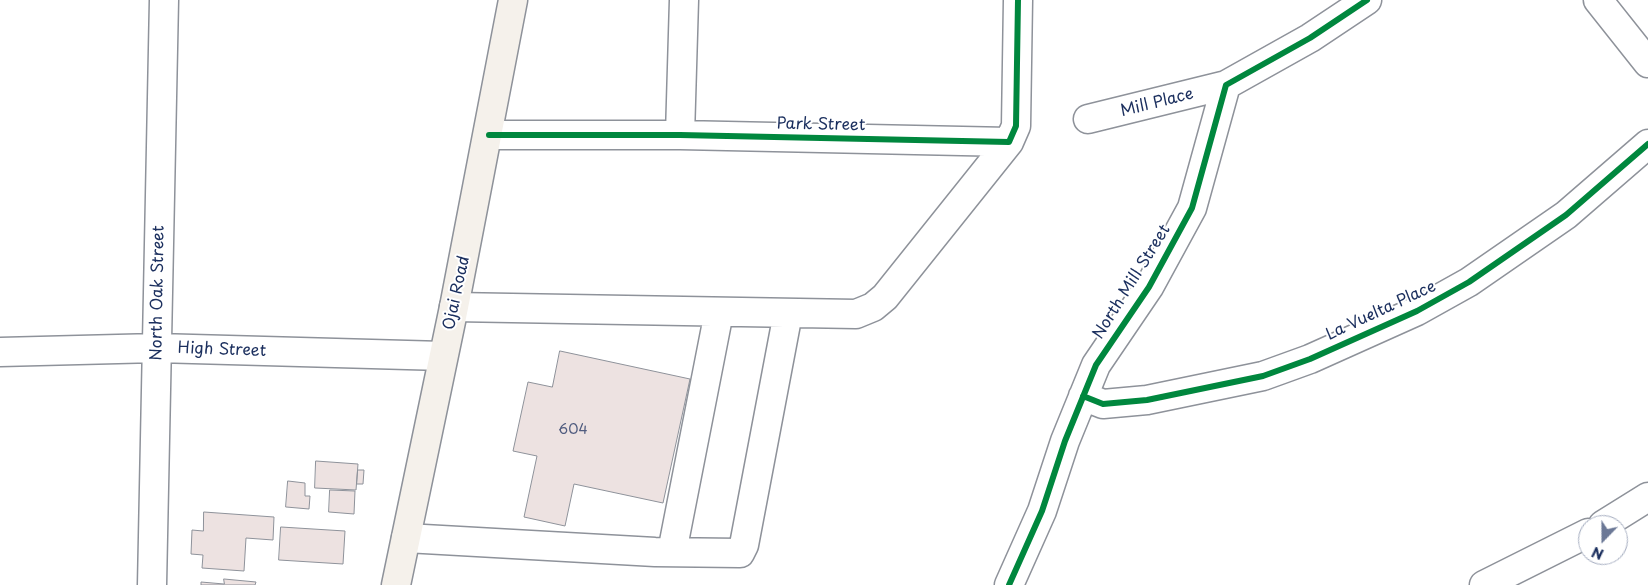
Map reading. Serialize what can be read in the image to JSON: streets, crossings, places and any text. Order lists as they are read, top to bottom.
{
  "streets": {
    "main road": ["Ojai Road"],
    "street": [
      "Mill Place",
      "Park Street",
      "North Mill Street",
      "North Oak Street",
      "La Vuelta Place",
      "High Street"
    ]
  },
  "crossings": [
    ["Mill Place", "North Mill Street"],
    ["Park Street", "Ojai Road"],
    ["North Mill Street", "La Vuelta Place"],
    ["North Oak Street", "High Street"],
    ["Ojai Road", "High Street"]
  ],
  "house_numbers": ["604"],
  "north": "bottom"
}
